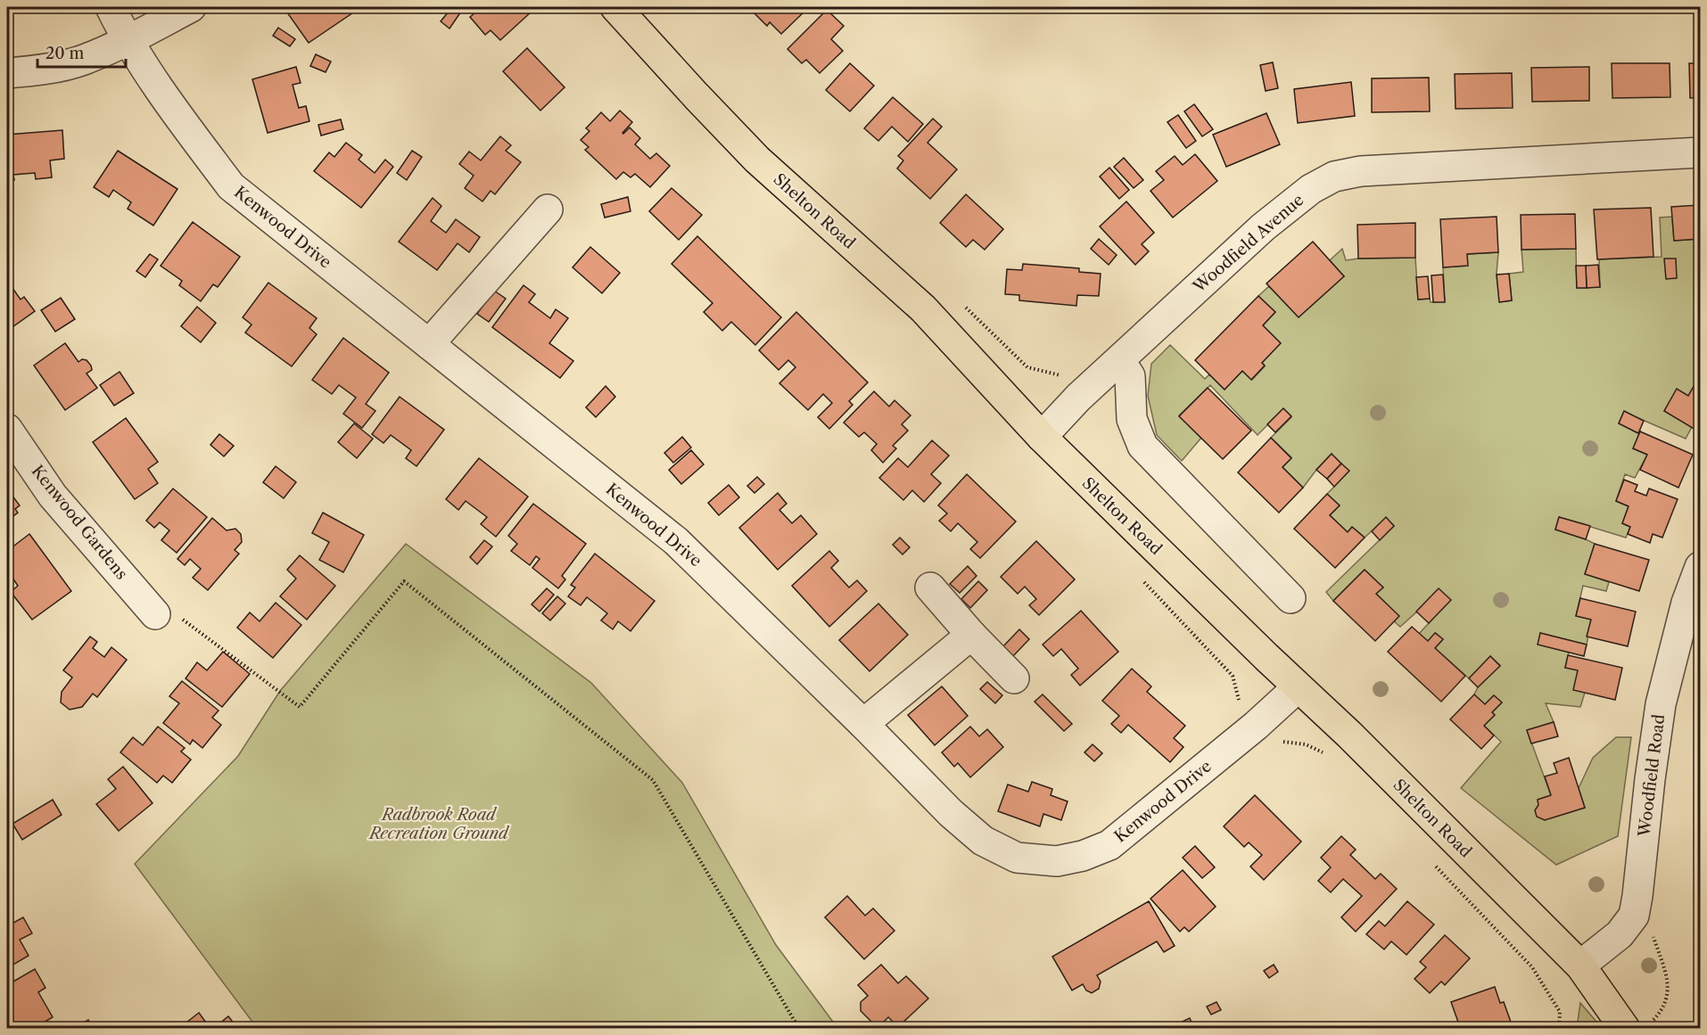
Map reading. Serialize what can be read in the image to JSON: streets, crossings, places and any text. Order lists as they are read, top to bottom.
{
  "streets": {
    "main road": ["Shelton Road"],
    "street": [
      "Kenwood Drive",
      "Woodfield Avenue",
      "Kenwood Gardens",
      "Woodfield Road"
    ]
  },
  "crossings": [
    ["Shelton Road", "Kenwood Drive"],
    ["Shelton Road", "Woodfield Avenue"],
    ["Shelton Road", "Woodfield Road"]
  ],
  "parks": ["Radbrook Road Recreation Ground"],
  "scale_bar": "20 m"
}
